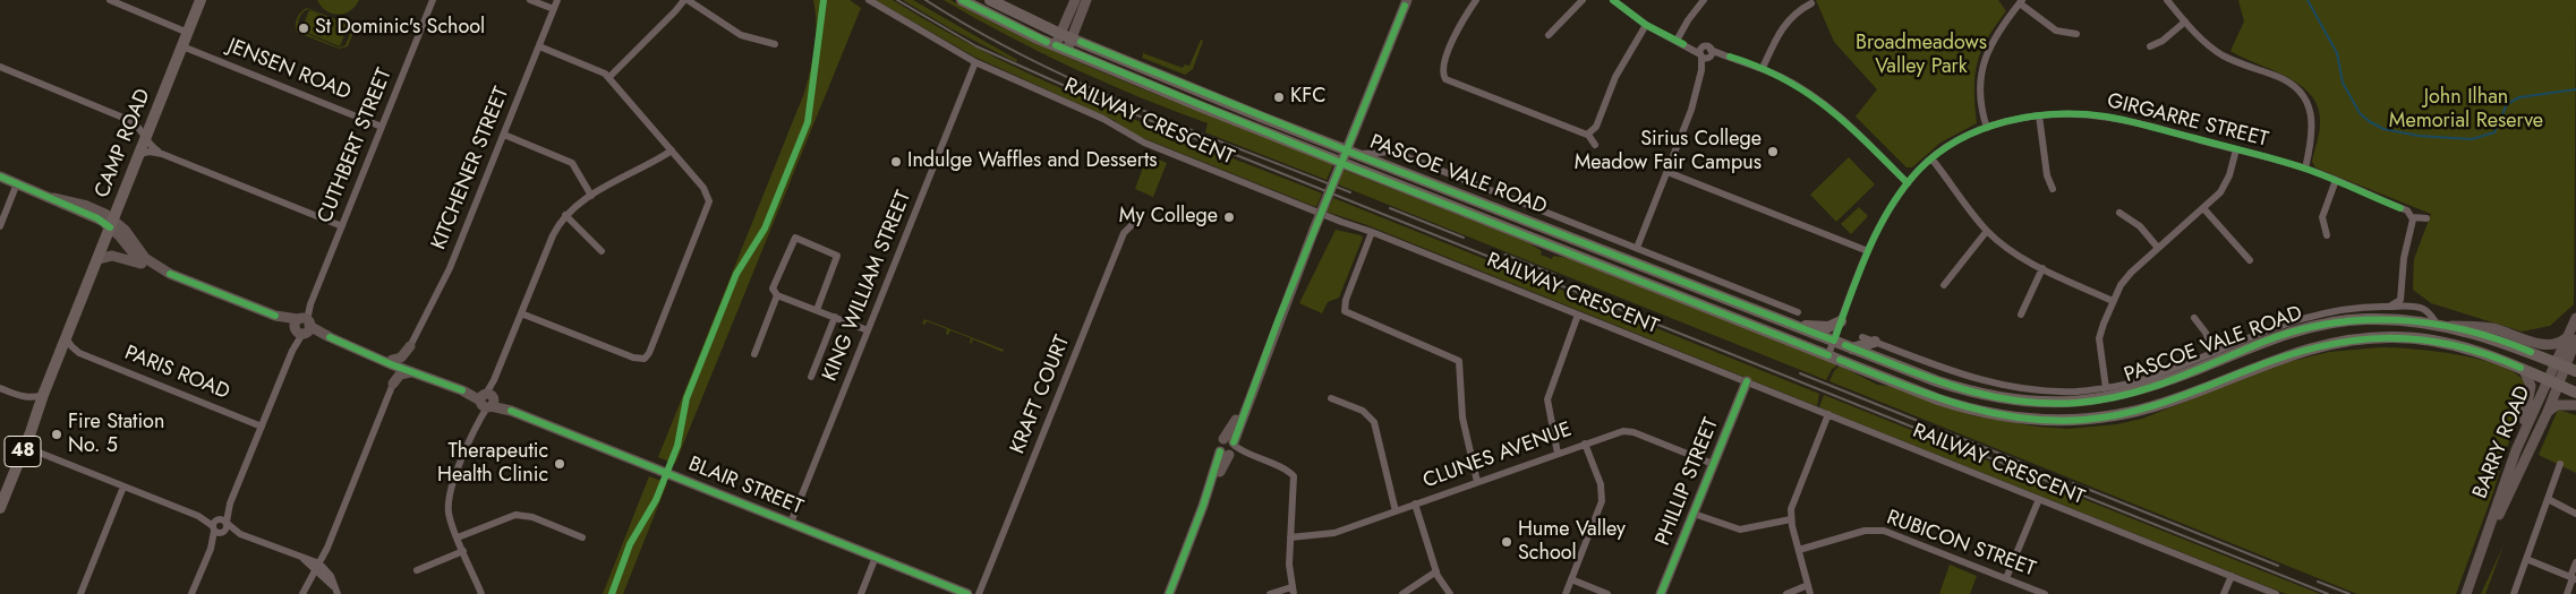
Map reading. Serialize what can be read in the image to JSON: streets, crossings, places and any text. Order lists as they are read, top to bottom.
{
  "streets": {
    "main road": ["CAMP ROAD", "PASCOE VALE ROAD", "48"],
    "street": [
      "JENSEN ROAD",
      "GIRGARRE STREET",
      "RAILWAY CRESCENT",
      "CUTHBERT STREET",
      "KITCHENER STREET",
      "KING WILLIAM STREET",
      "PARIS ROAD",
      "KRAFT COURT",
      "BARRY ROAD",
      "CLUNES AVENUE",
      "PHILLIP STREET",
      "BLAIR STREET",
      "RUBICON STREET"
    ]
  },
  "crossings": [
    ["JENSEN ROAD", "CAMP ROAD"],
    ["JENSEN ROAD", "CUTHBERT STREET"],
    ["GIRGARRE STREET", "PASCOE VALE ROAD"],
    ["RAILWAY CRESCENT", "KING WILLIAM STREET"],
    ["RAILWAY CRESCENT", "PHILLIP STREET"],
    ["CAMP ROAD", "PARIS ROAD"],
    ["CAMP ROAD", "BLAIR STREET"],
    ["CUTHBERT STREET", "PARIS ROAD"],
    ["CUTHBERT STREET", "BLAIR STREET"],
    ["PASCOE VALE ROAD", "BARRY ROAD"],
    ["KING WILLIAM STREET", "BLAIR STREET"],
    ["CLUNES AVENUE", "PHILLIP STREET"]
  ],
  "parks": ["Broadmeadows Valley Park", "John Ilhan Memorial Reserve"],
  "places": [
    "St Dominic's School",
    "KFC",
    "Sirius College Meadow Fair Campus",
    "Indulge Waffles and Desserts",
    "My College",
    "Fire Station No. 5",
    "Therapeutic Health Clinic",
    "Hume Valley School"
  ]
}
